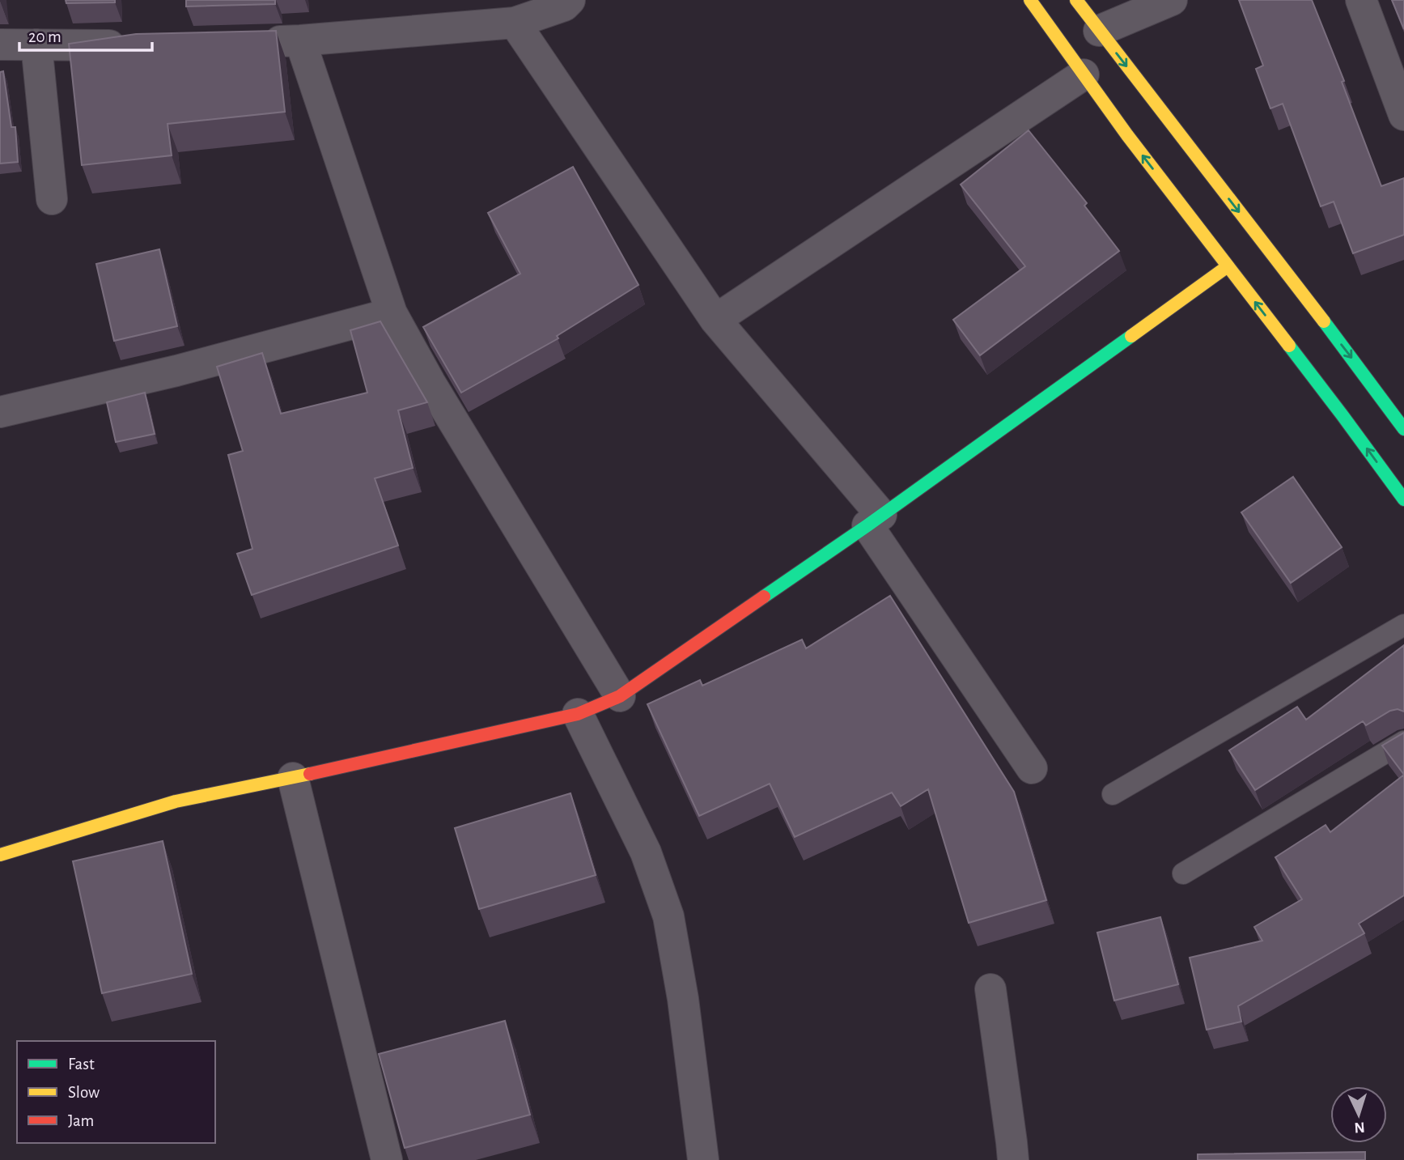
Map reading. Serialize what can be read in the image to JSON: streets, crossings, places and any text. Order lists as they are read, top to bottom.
{
  "legend": ["Fast", "Slow", "Jam"],
  "scale_bar": "20 m",
  "north": "bottom"
}
